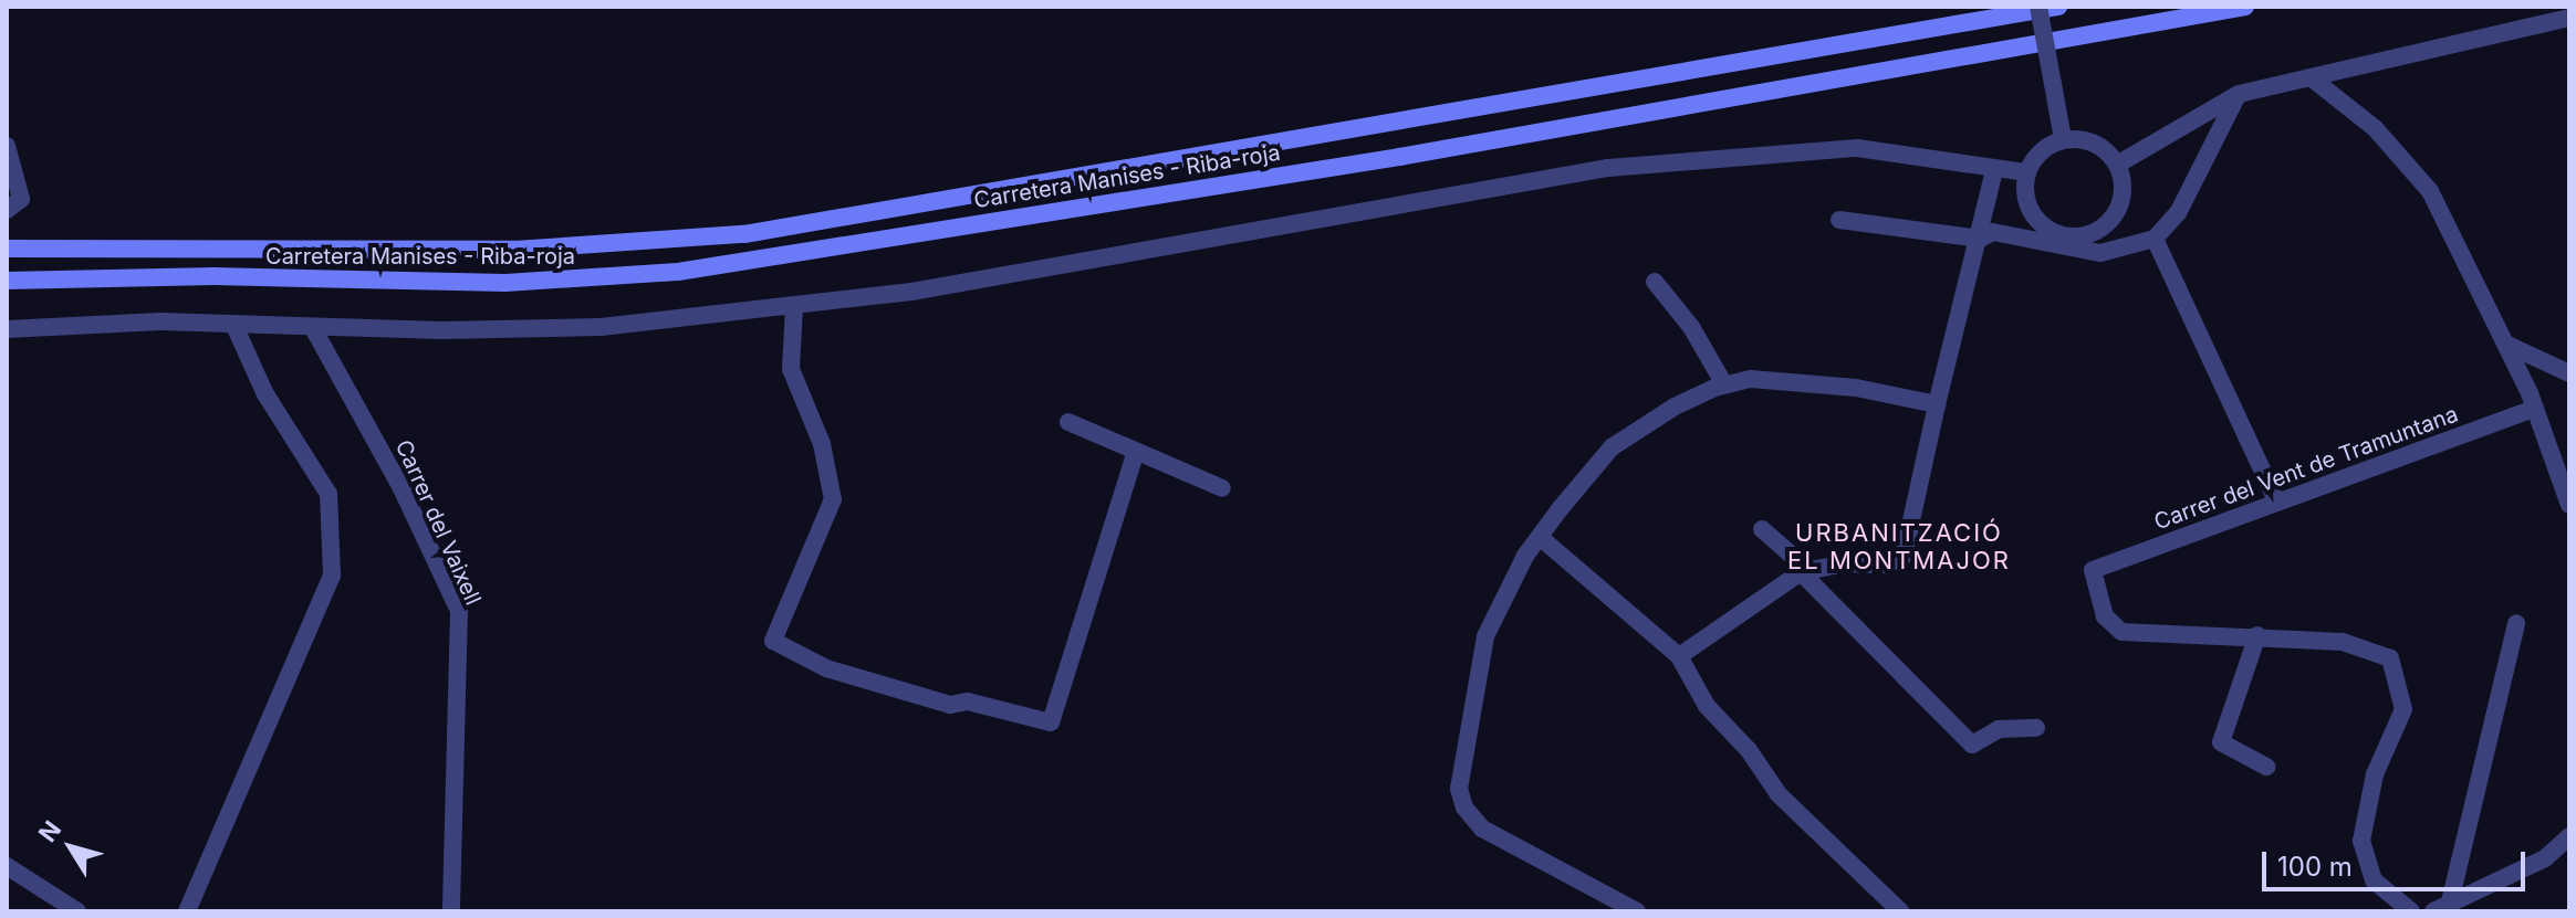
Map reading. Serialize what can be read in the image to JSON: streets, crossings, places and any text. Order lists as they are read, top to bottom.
{
  "streets": {
    "main road": ["Carretera Manises - Riba-roja"],
    "street": ["Carrer del Vent de Tramuntana", "Carrer del Vaixell"]
  },
  "districts": ["URBANITZACIÓ EL MONTMAJOR"],
  "scale_bar": "100 m",
  "north": "top left"
}
